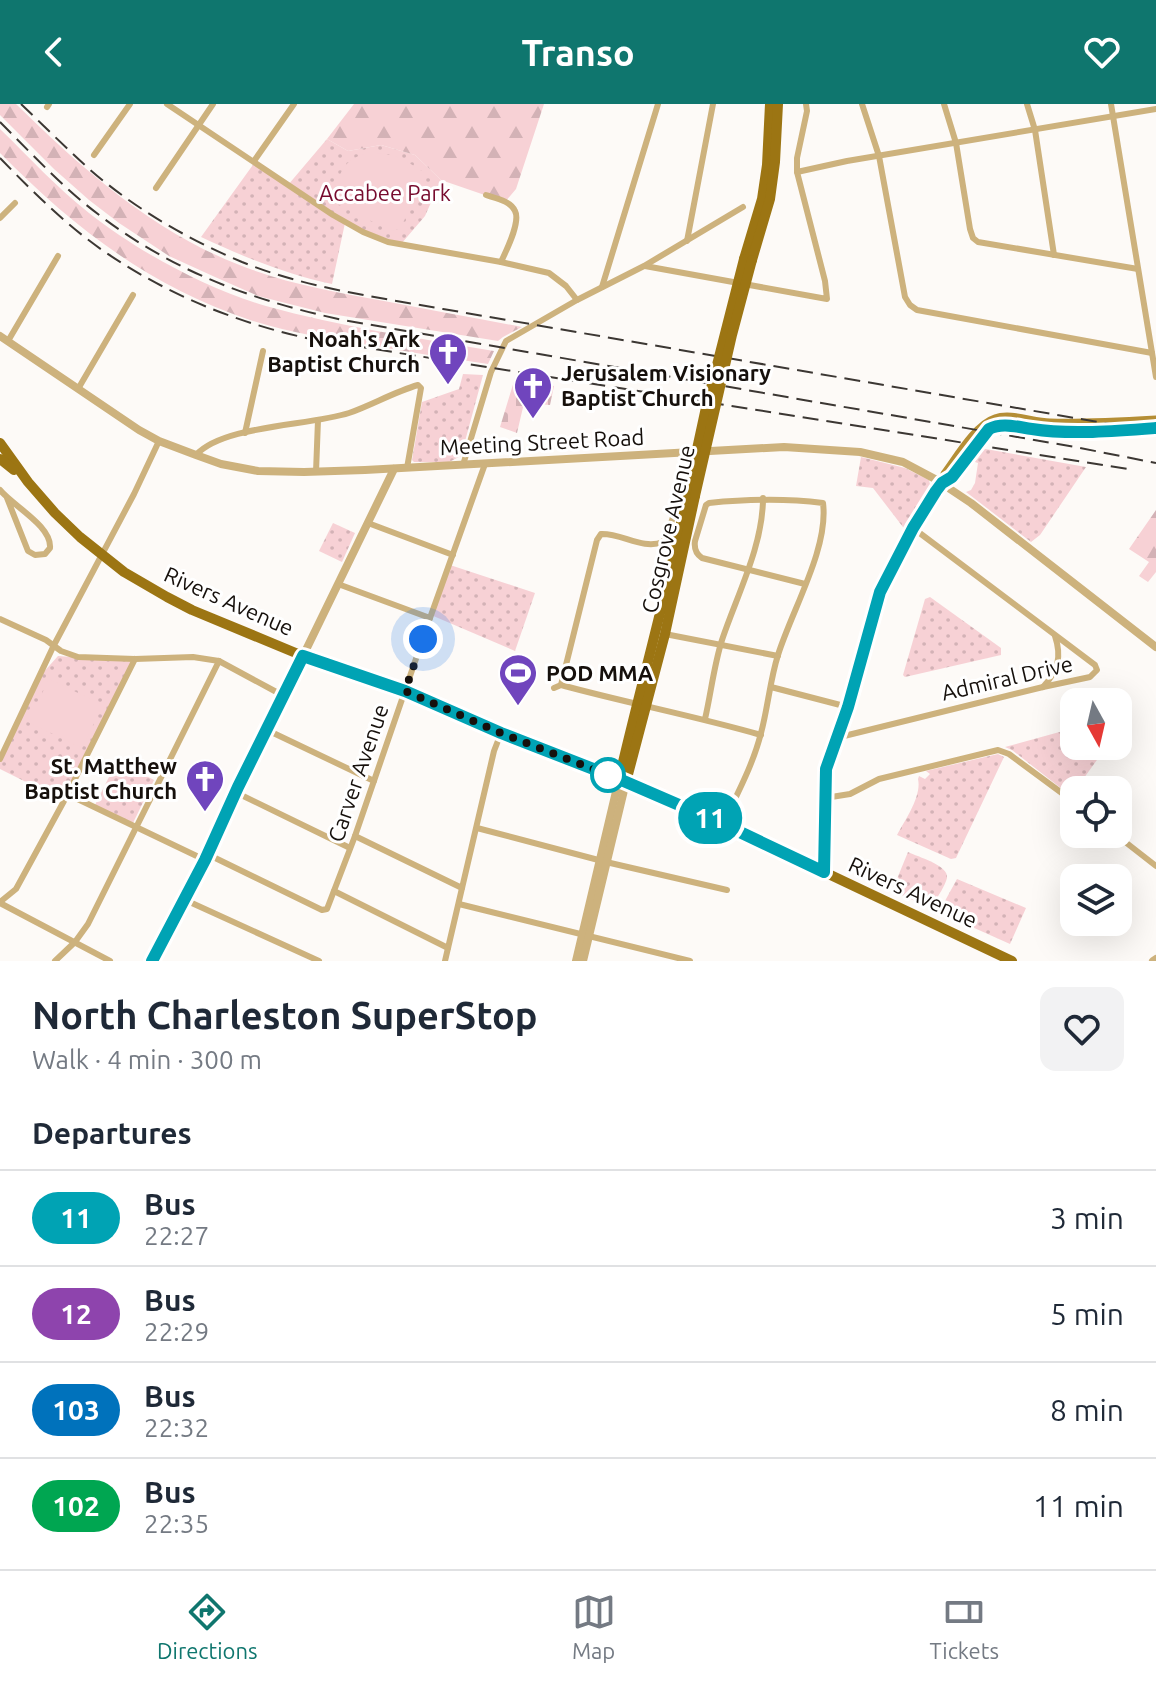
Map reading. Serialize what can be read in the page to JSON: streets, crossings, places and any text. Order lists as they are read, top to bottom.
{
  "streets": {
    "main road": ["Cosgrove Avenue", "Rivers Avenue"],
    "street": ["Meeting Street Road", "Admiral Drive", "Carver Avenue"]
  },
  "crossings": [
    ["Meeting Street Road", "Carver Avenue"],
    ["Cosgrove Avenue", "Rivers Avenue"],
    ["Rivers Avenue", "Carver Avenue"]
  ],
  "parks": ["Accabee Park"],
  "places": {
    "church": ["Noah's Ark Baptist Church", "Jerusalem Visionary Baptist Church", "St. Matthew Baptist Church"],
    "sports": ["POD MMA"]
  },
  "lines": ["bus line 11"],
  "north": "bottom",
  "page": {
    "header": "Transo",
    "on_map": "11",
    "heading": [
      ["North Charleston SuperStop", "Walk · 4 min · 300 m"],
      "Departures"
    ],
    "list": [
      {
        "mark": "11",
        "name": "Bus",
        "note": "22:27",
        "value": "3 min"
      },
      {
        "mark": "12",
        "name": "Bus",
        "note": "22:29",
        "value": "5 min"
      },
      {
        "mark": "103",
        "name": "Bus",
        "note": "22:32",
        "value": "8 min"
      },
      {
        "mark": "102",
        "name": "Bus",
        "note": "22:35",
        "value": "11 min"
      }
    ],
    "tabs": ["Directions", "Map", "Tickets"]
  }
}
